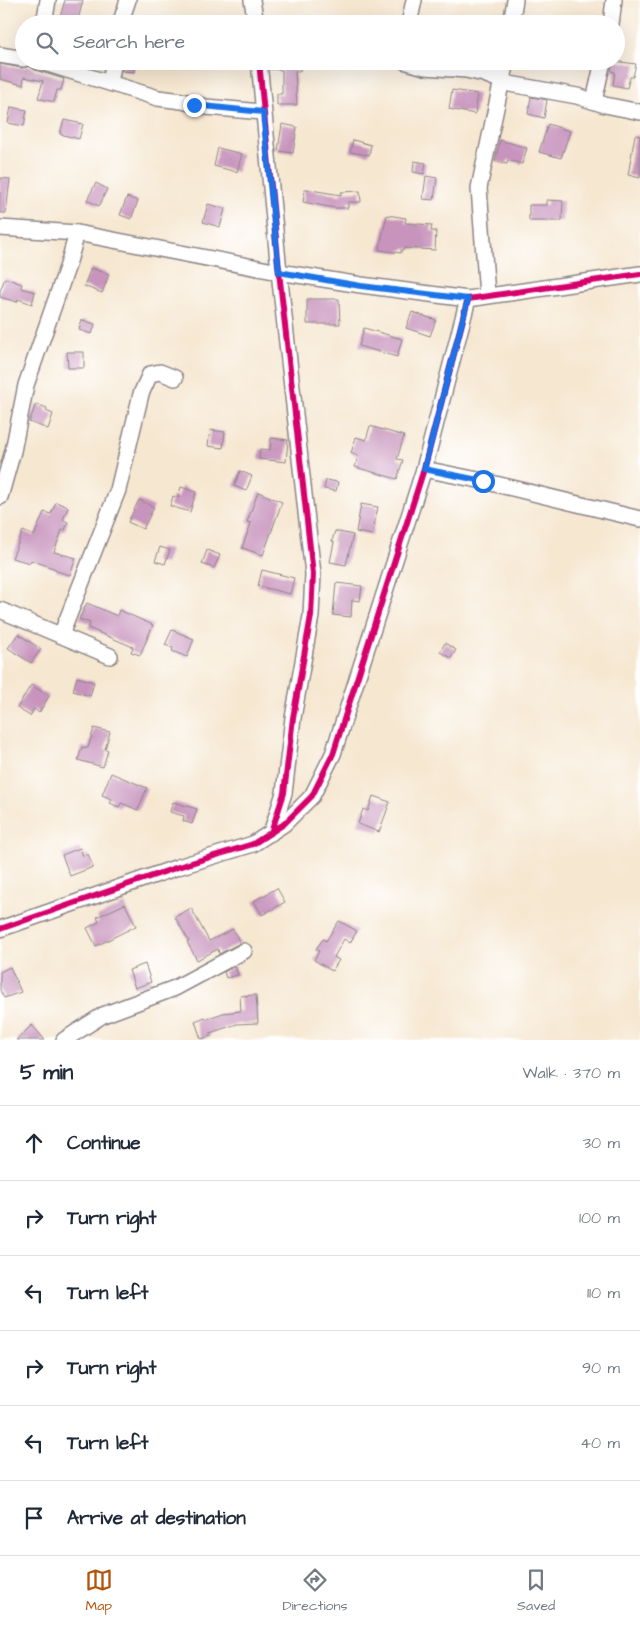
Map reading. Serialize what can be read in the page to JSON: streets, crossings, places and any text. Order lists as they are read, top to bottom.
{
  "page": {
    "search": "Search here",
    "heading": ["5 min", "Walk · 370 m"],
    "list": [
      ["Continue", "30 m"],
      ["Turn right", "100 m"],
      ["Turn left", "110 m"],
      ["Turn right", "90 m"],
      ["Turn left", "40 m"],
      "Arrive at destination"
    ],
    "nav": ["Map", "Directions", "Saved"]
  }
}
